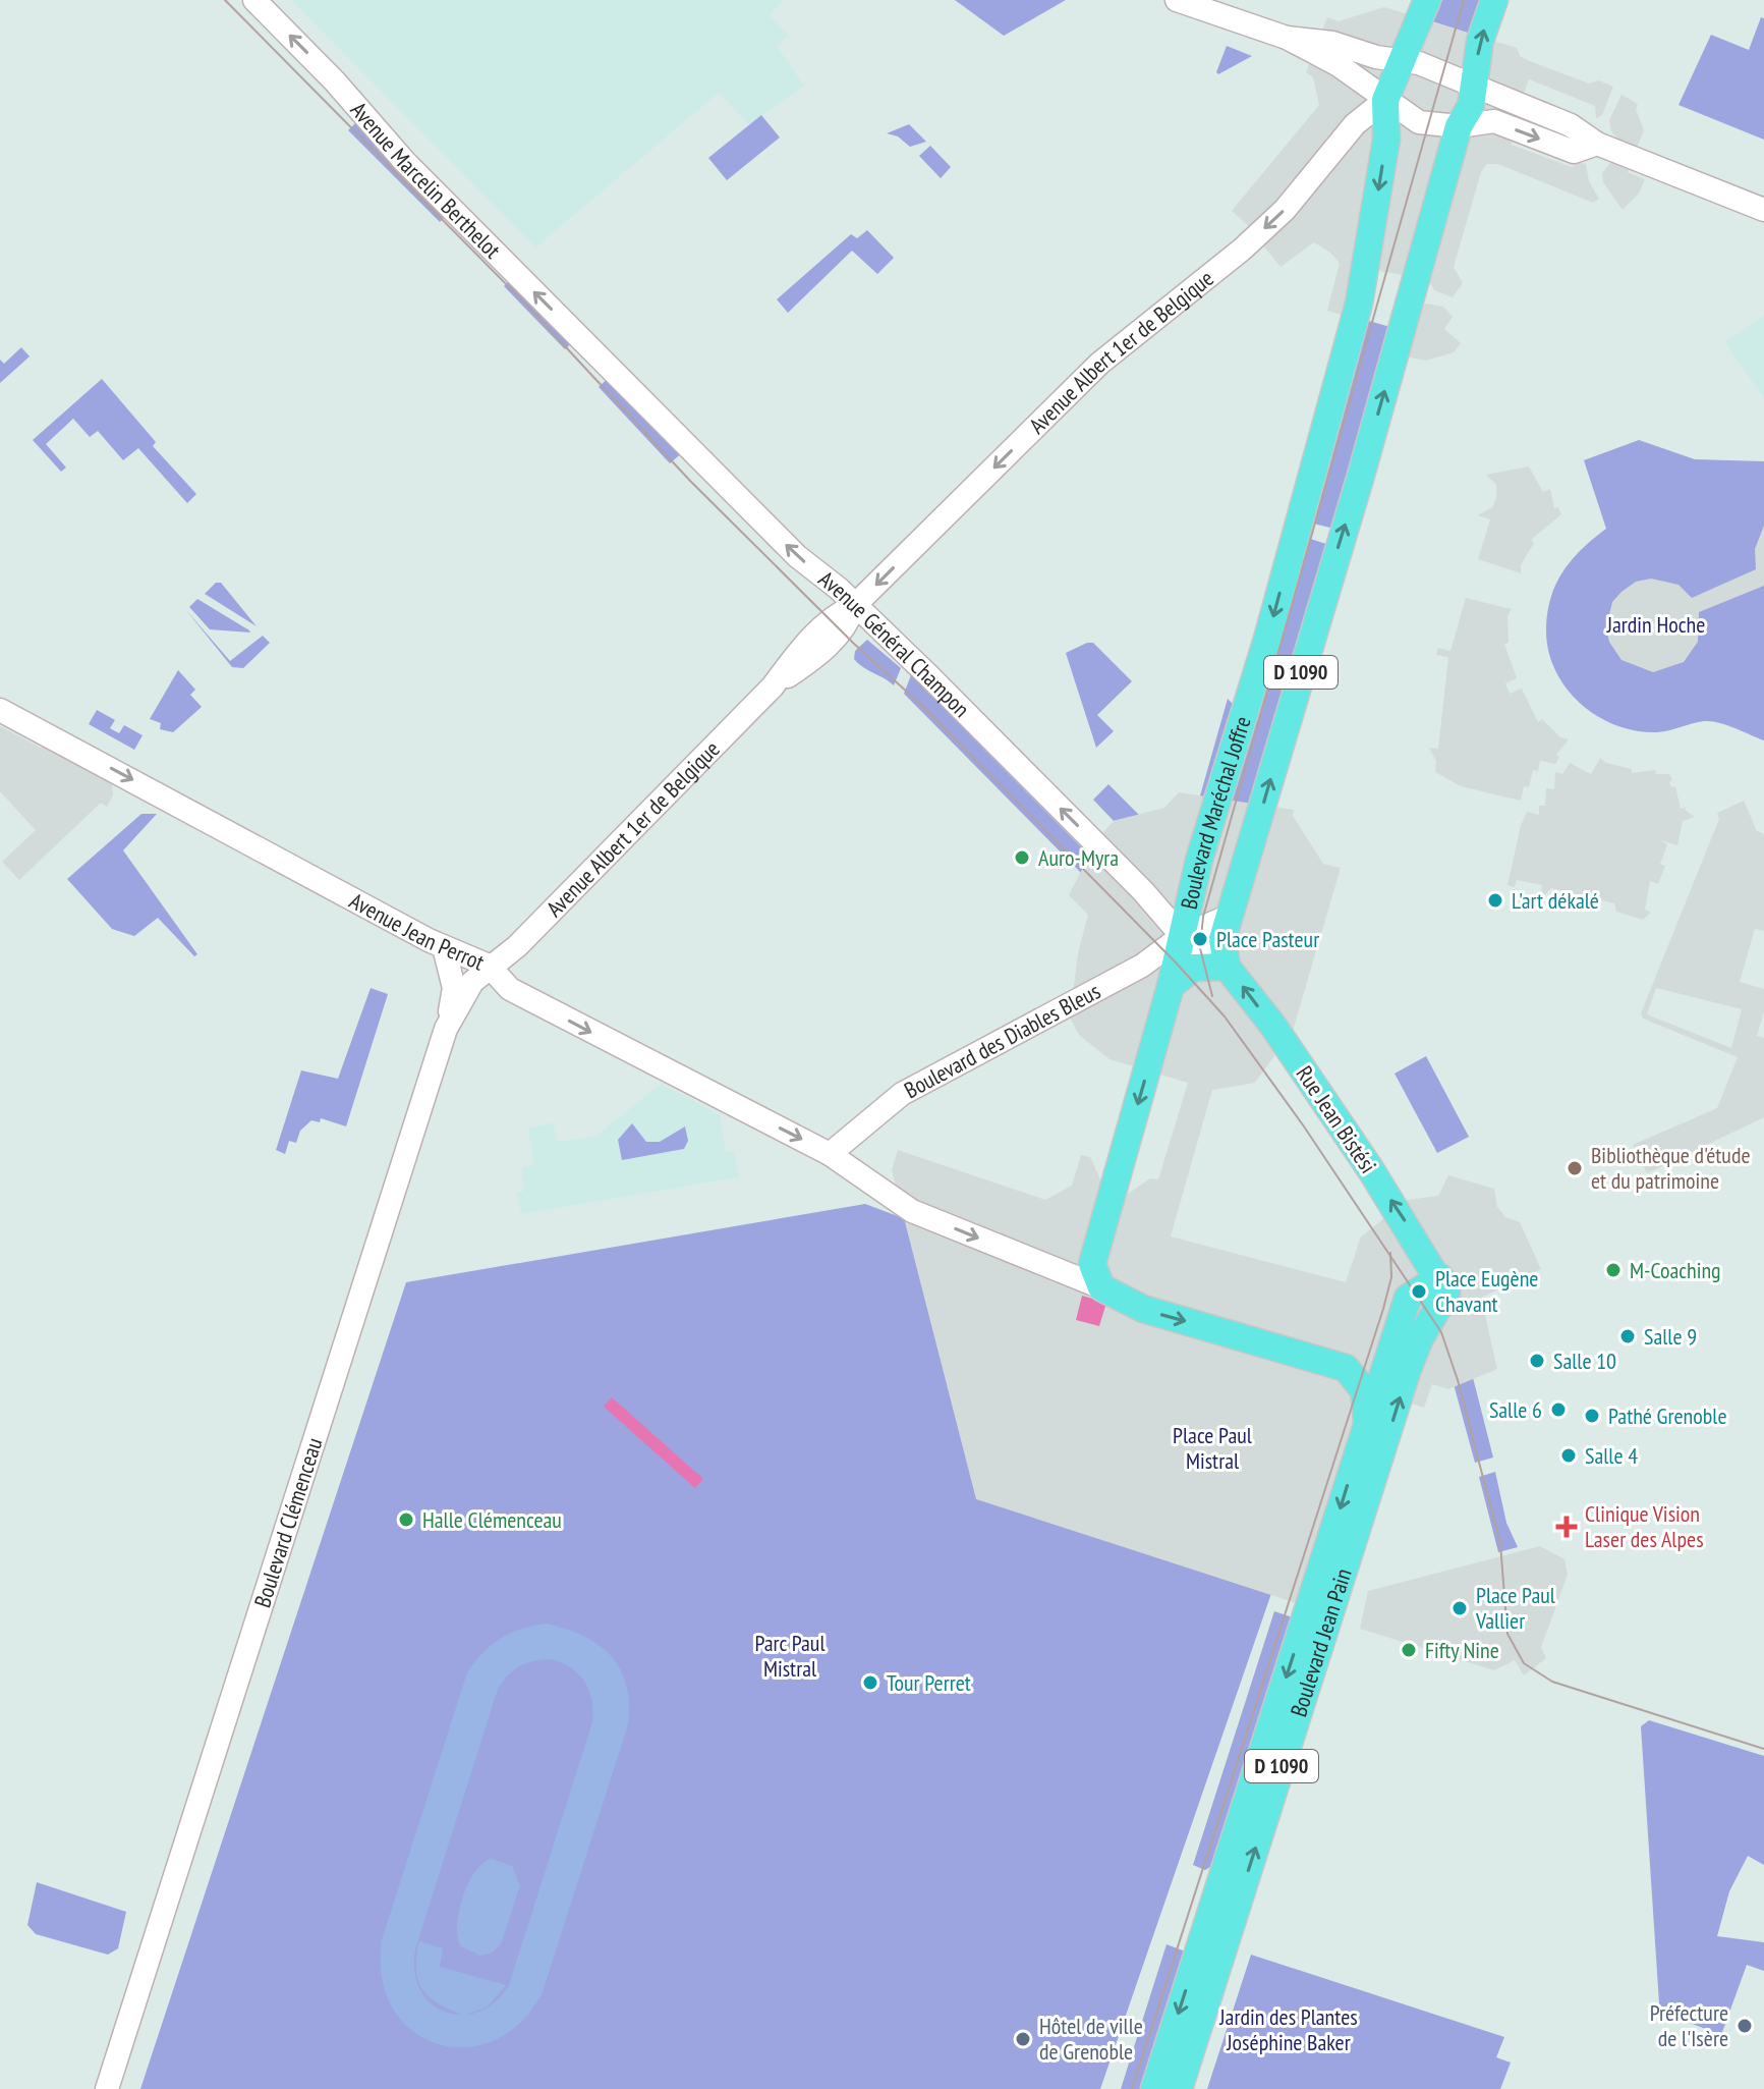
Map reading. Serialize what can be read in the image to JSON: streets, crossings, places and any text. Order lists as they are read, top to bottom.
{
  "streets": {
    "main road": [
      "Avenue Marcelin Berthelot",
      "Avenue Albert 1er de Belgique",
      "Avenue Général Champon",
      "D 1090",
      "Boulevard Maréchal Joffre",
      "Avenue Jean Perrot",
      "Boulevard des Diables Bleus",
      "Rue Jean Bistési",
      "Boulevard Clémenceau",
      "Boulevard Jean Pain"
    ]
  },
  "crossings": [
    ["Avenue Marcelin Berthelot", "Avenue Général Champon"],
    ["Avenue Albert 1er de Belgique", "Avenue Général Champon"],
    ["Avenue Albert 1er de Belgique", "D 1090"],
    ["Avenue Albert 1er de Belgique", "Boulevard Maréchal Joffre"],
    ["Avenue Albert 1er de Belgique", "Avenue Jean Perrot"],
    ["Avenue Albert 1er de Belgique", "Boulevard Clémenceau"],
    ["Avenue Général Champon", "Boulevard Maréchal Joffre"],
    ["Avenue Général Champon", "Boulevard des Diables Bleus"],
    ["D 1090", "Boulevard Maréchal Joffre"],
    ["D 1090", "Rue Jean Bistési"],
    ["Boulevard Maréchal Joffre", "Boulevard des Diables Bleus"],
    ["Avenue Jean Perrot", "Boulevard des Diables Bleus"],
    ["Avenue Jean Perrot", "Boulevard Clémenceau"],
    ["Rue Jean Bistési", "Boulevard Jean Pain"]
  ],
  "one_way": [
    "Avenue Marcelin Berthelot",
    "Avenue Albert 1er de Belgique",
    "Avenue Général Champon",
    "Avenue Jean Perrot",
    "Rue Jean Bistési"
  ],
  "parks": [
    "Jardin Hoche",
    "Place Paul Mistral",
    "Parc Paul Mistral",
    "Jardin des Plantes Joséphine Baker"
  ],
  "places": {
    "other": [
      "Auro-Myra",
      "L'art dékalé",
      "Place Pasteur",
      "Bibliothèque d'étude et du patrimoine",
      "M-Coaching",
      "Place Eugène Chavant",
      "Salle 9",
      "Salle 10",
      "Salle 6",
      "Pathé Grenoble",
      "Salle 4",
      "Halle Clémenceau",
      "Place Paul Vallier",
      "Fifty Nine",
      "Tour Perret",
      "Préfecture de l'Isère",
      "Hôtel de ville de Grenoble"
    ],
    "health": ["Clinique Vision Laser des Alpes"]
  }
}
